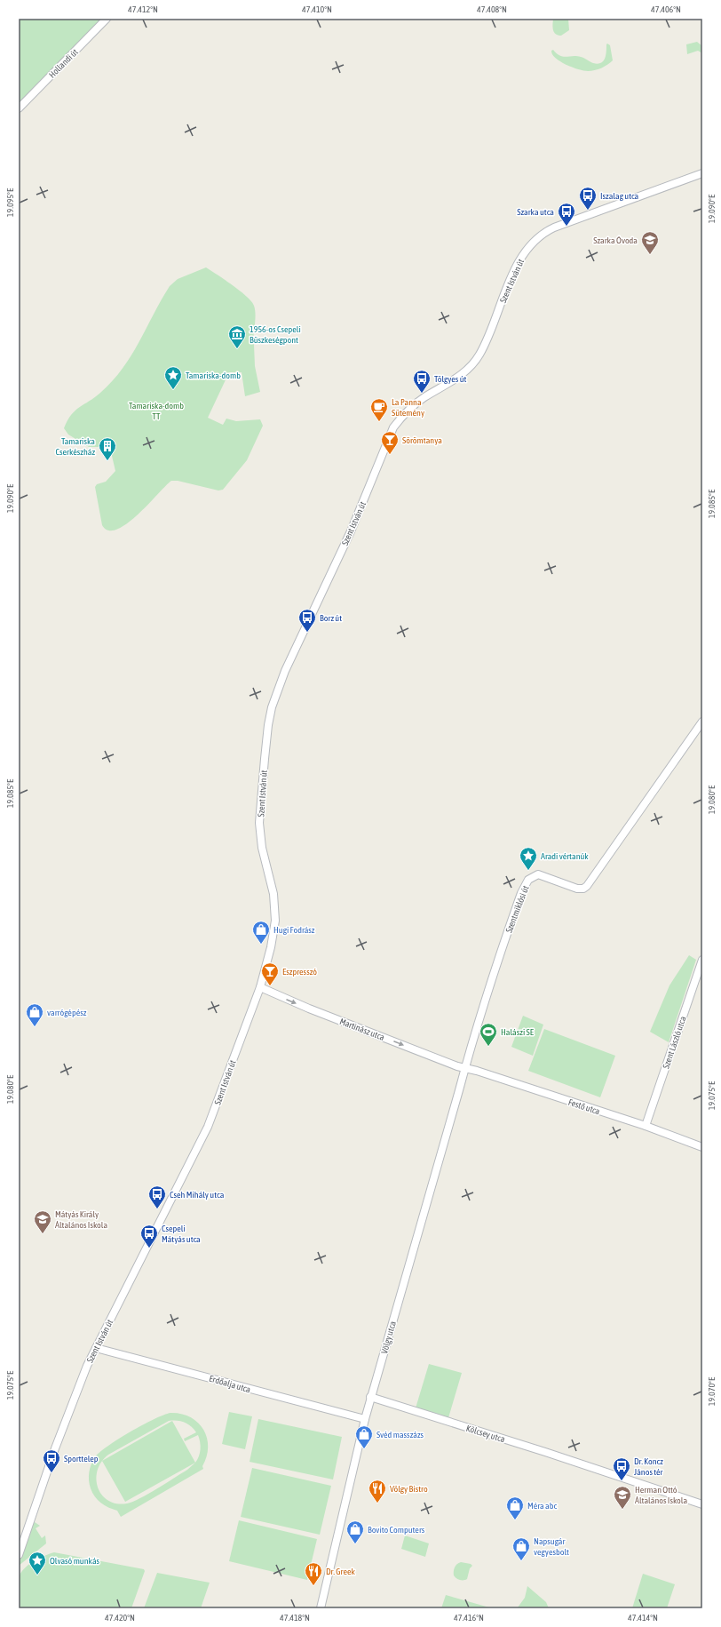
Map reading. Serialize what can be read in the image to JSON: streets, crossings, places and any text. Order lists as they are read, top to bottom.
{
  "streets": {
    "street": [
      "Hollandi út",
      "Szent István út",
      "Szentmiklósi út",
      "Martinász utca",
      "Szent László utca",
      "Festő utca",
      "Völgy utca",
      "Erdőalja utca",
      "Kölcsey utca"
    ]
  },
  "crossings": [
    ["Szent István út", "Martinász utca"],
    ["Szent István út", "Erdőalja utca"],
    ["Szentmiklósi út", "Martinász utca"],
    ["Szentmiklósi út", "Festő utca"],
    ["Szentmiklósi út", "Völgy utca"],
    ["Martinász utca", "Festő utca"],
    ["Martinász utca", "Völgy utca"],
    ["Szent László utca", "Festő utca"],
    ["Festő utca", "Völgy utca"],
    ["Völgy utca", "Erdőalja utca"],
    ["Völgy utca", "Kölcsey utca"]
  ],
  "one_way": ["Martinász utca"],
  "parks": ["Tamariska-domb TT"],
  "places": {
    "bus stop": [
      "Iszalag utca",
      "Szarka utca",
      "Tölgyes út",
      "Borz út",
      "Cseh Mihály utca",
      "Csepeli Mátyás utca",
      "Sporttelep",
      "Dr. Koncz János tér"
    ],
    "school or university": ["Szarka Óvoda", "Mátyás Király Általános Iskola", "Herman Ottó Általános Iskola"],
    "museum": ["1956-os Csepeli Büszkeségpont"],
    "place": ["Tamariska-domb", "Aradi vértanúk", "Olvasó munkás"],
    "cafe": ["La Panna Sütemény"],
    "bar": ["Sörömtanya", "Eszpresszó"],
    "building": ["Tamariska Cserkészház"],
    "shop": [
      "Hugi Fodrász",
      "varrógépész",
      "Svéd masszázs",
      "Méra abc",
      "Bovito Computers",
      "Napsugár vegyesbolt"
    ],
    "sports": ["Halászi SE"],
    "restaurant": ["Völgy Bistro", "Dr. Greek"]
  },
  "coordinates": [
    "47.412°N",
    "47.410°N",
    "47.408°N",
    "47.406°N",
    "19.095°E",
    "19.090°E",
    "19.085°E",
    "19.080°E",
    "19.075°E",
    "19.070°E",
    "47.420°N",
    "47.418°N",
    "47.416°N",
    "47.414°N"
  ]
}
